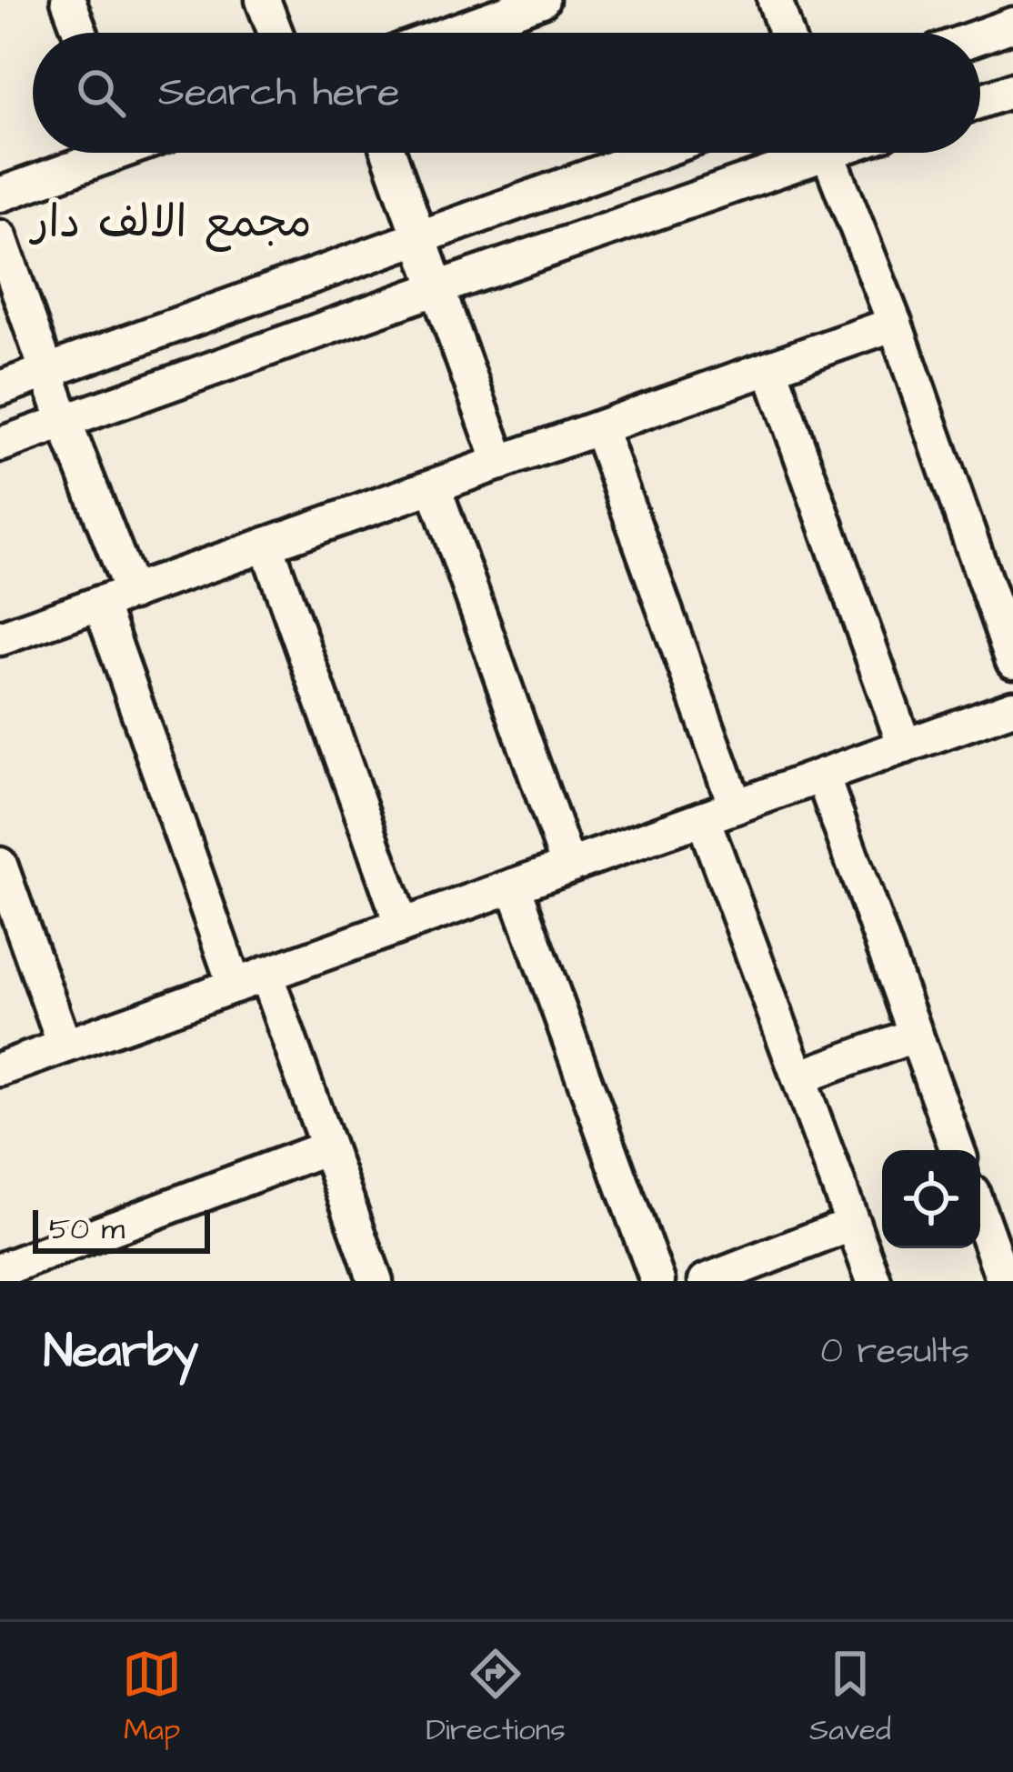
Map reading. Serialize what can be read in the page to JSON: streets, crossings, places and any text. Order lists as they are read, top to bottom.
{
  "districts": ["مجمع الالف دار"],
  "scale_bar": "50 m",
  "page": {
    "search": "Search here",
    "scale": "50 m",
    "heading": ["Nearby", "0 results"],
    "nav": ["Map", "Directions", "Saved"]
  }
}
